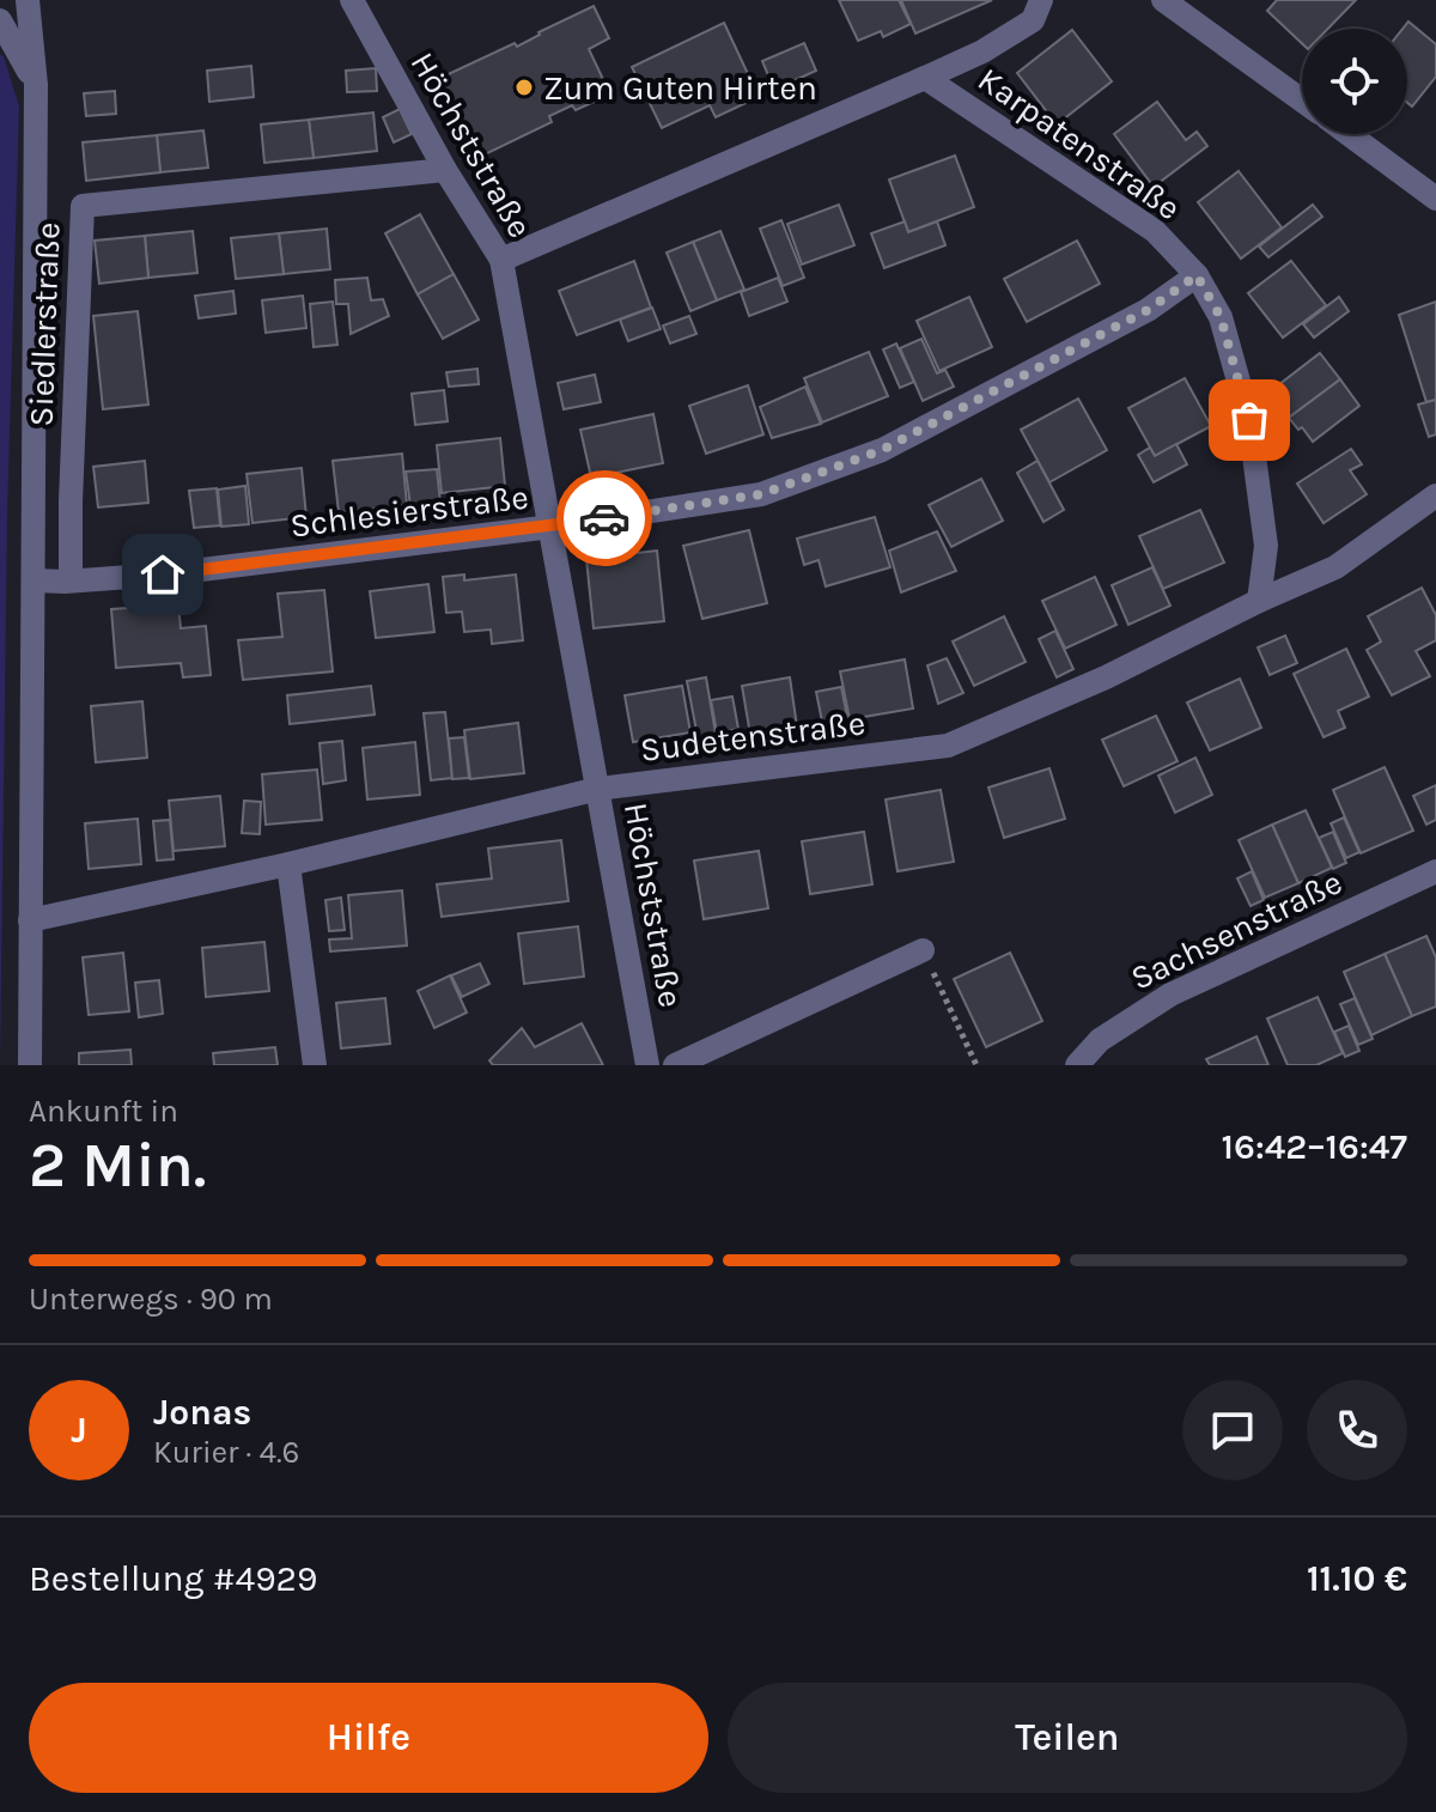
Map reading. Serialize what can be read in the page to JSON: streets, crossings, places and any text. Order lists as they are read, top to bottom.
{
  "streets": {
    "street": [
      "Karpatenstraße",
      "Höchststraße",
      "Siedlerstraße",
      "Schlesierstraße",
      "Sudetenstraße",
      "Sachsenstraße"
    ]
  },
  "crossings": [
    ["Karpatenstraße", "Höchststraße"],
    ["Karpatenstraße", "Schlesierstraße"],
    ["Karpatenstraße", "Sudetenstraße"],
    ["Höchststraße", "Siedlerstraße"],
    ["Höchststraße", "Schlesierstraße"],
    ["Höchststraße", "Sudetenstraße"],
    ["Siedlerstraße", "Schlesierstraße"]
  ],
  "places": ["Zum Guten Hirten"],
  "page": {
    "heading": ["2 Min.", "Ankunft in", "16:42–16:47"],
    "panel": [
      "Jonas",
      "Kurier · 4.6",
      "Bestellung #4929",
      "11.10 €"
    ],
    "bar": "Unterwegs · 90 m",
    "round": "J",
    "buttons": ["Hilfe", "Teilen"]
  }
}
